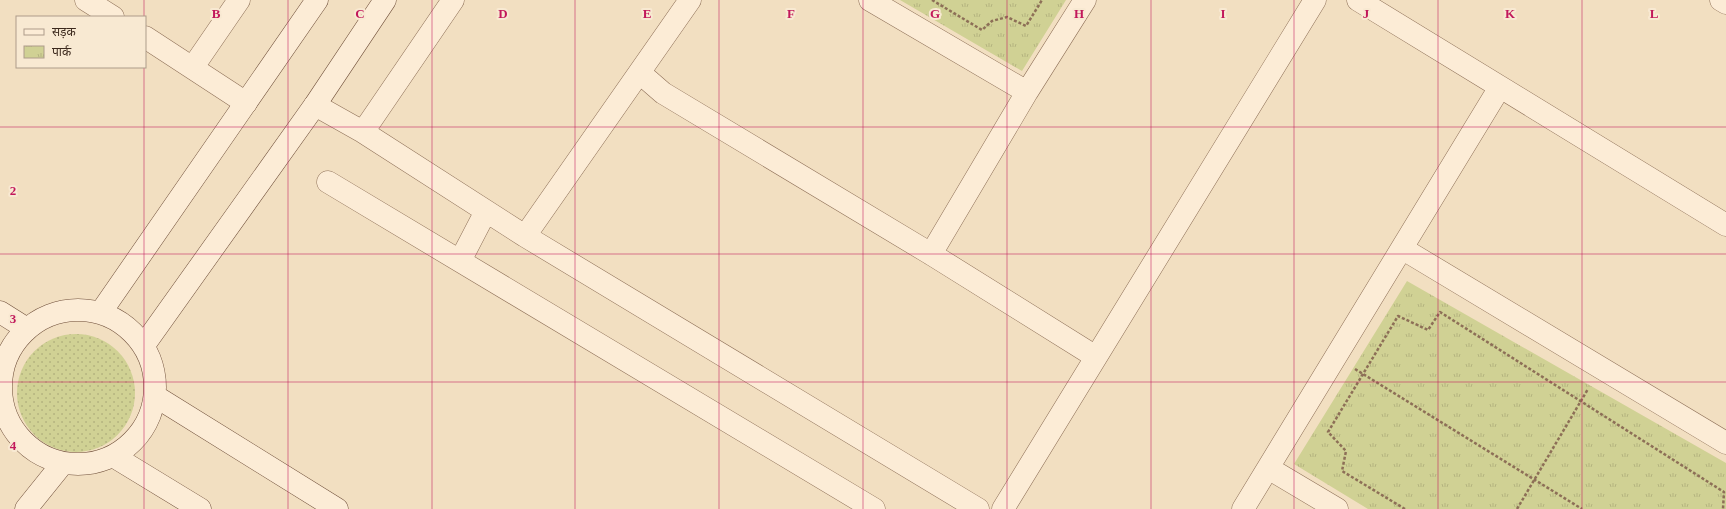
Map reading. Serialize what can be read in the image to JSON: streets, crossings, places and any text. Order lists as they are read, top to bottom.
{
  "legend": ["सड़क", "पार्क"],
  "grid": {
    "columns": [
      "B",
      "C",
      "D",
      "E",
      "F",
      "G",
      "H",
      "I",
      "J",
      "K",
      "L"
    ],
    "rows": ["2", "3", "4"]
  }
}
